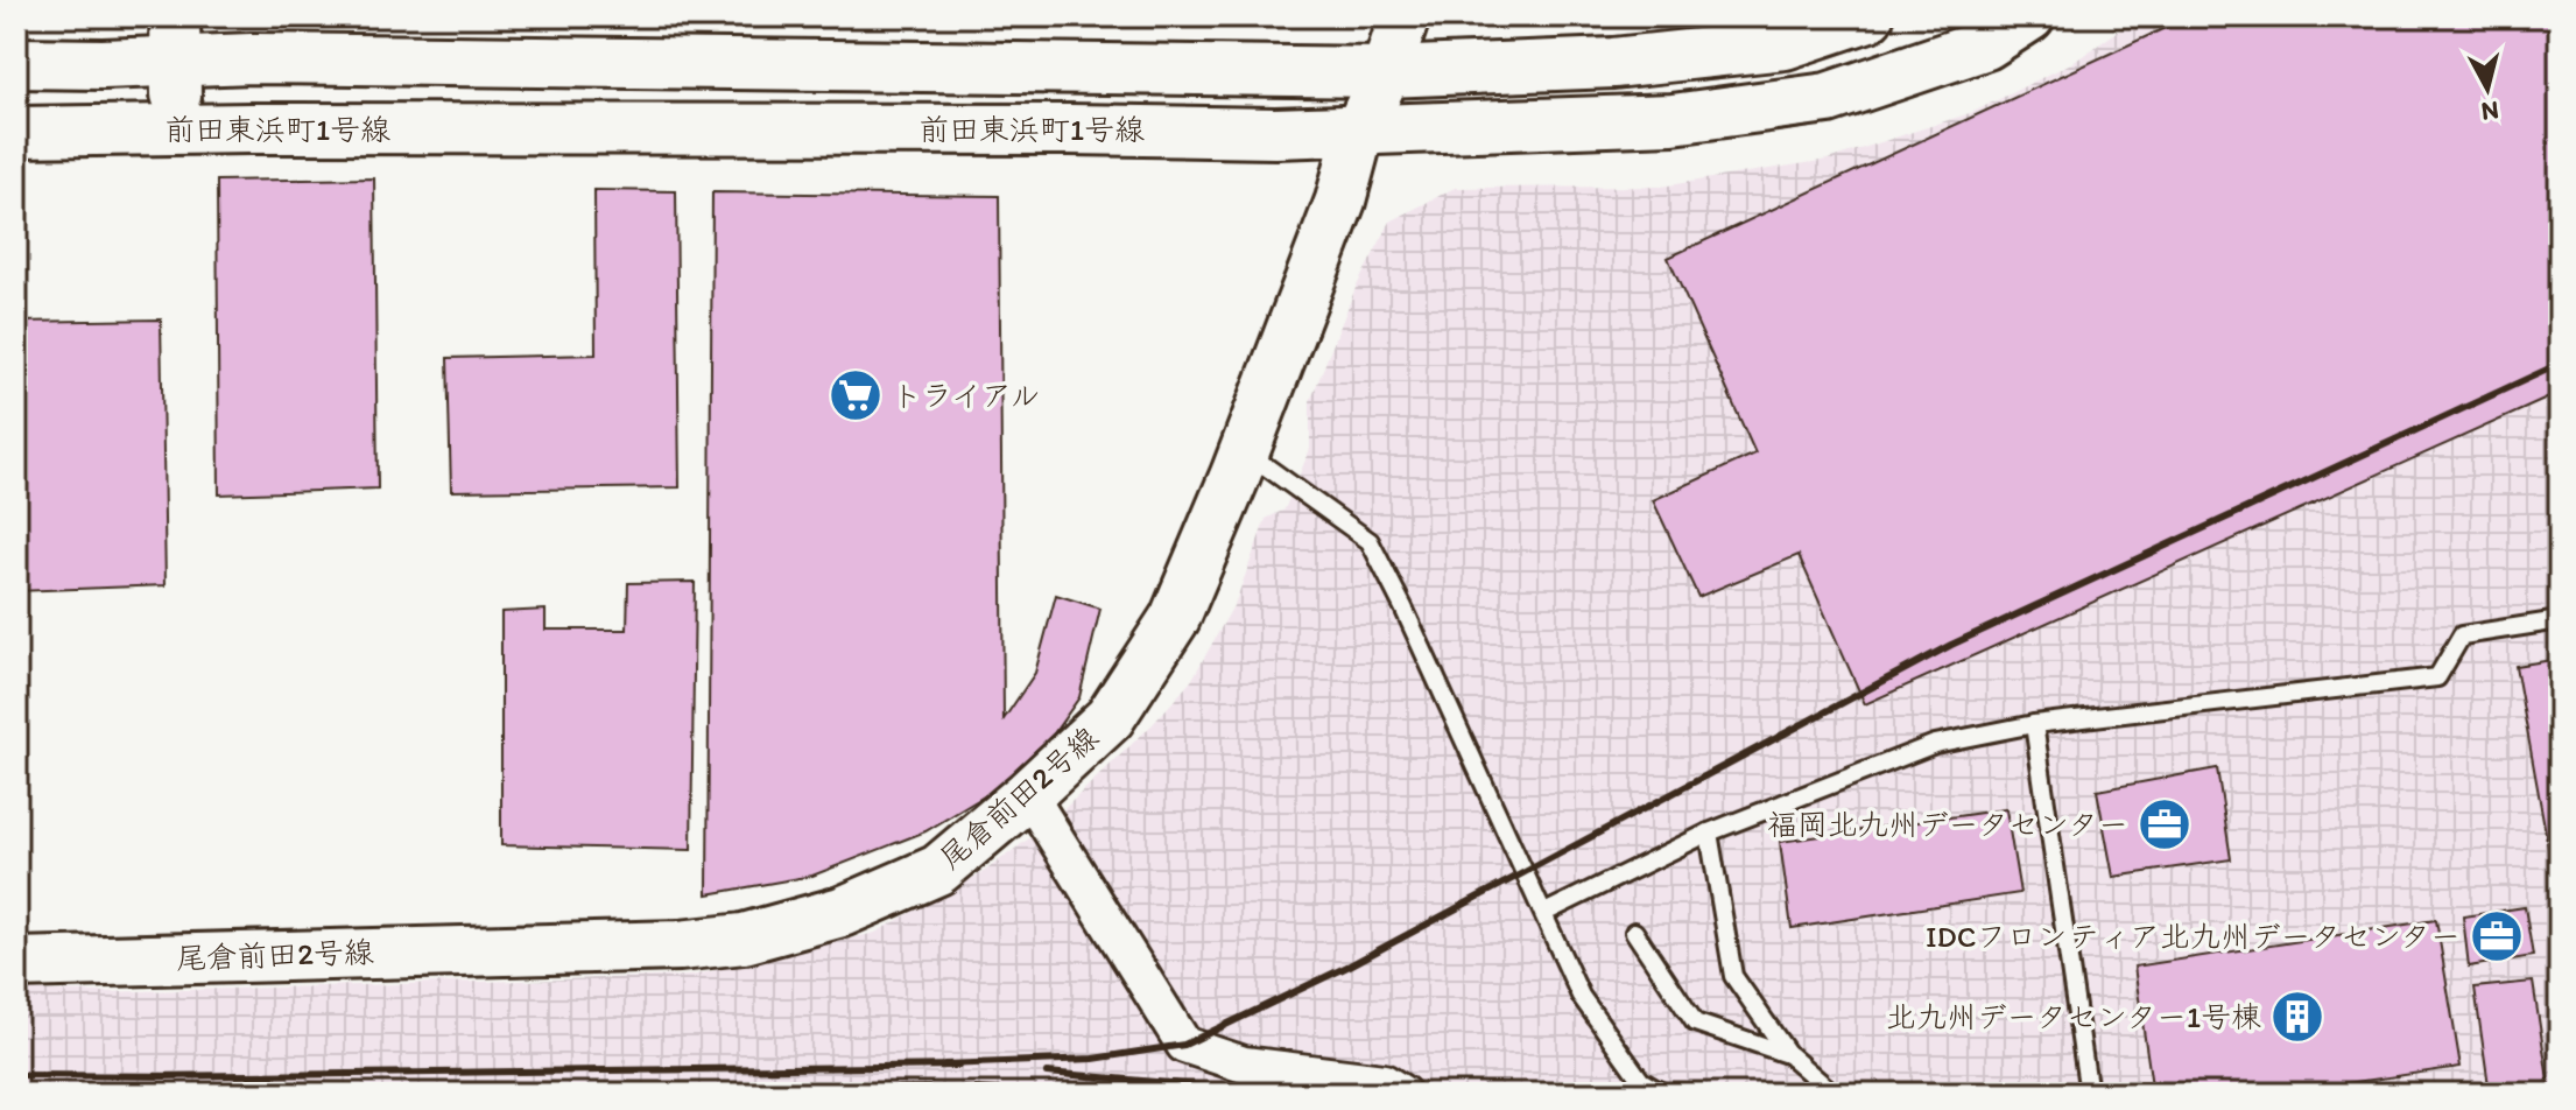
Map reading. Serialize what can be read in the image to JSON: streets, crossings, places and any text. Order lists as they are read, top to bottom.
{
  "streets": {
    "street": ["前田東浜町1号線", "尾倉前田2号線"]
  },
  "crossings": [
    ["前田東浜町1号線", "尾倉前田2号線"]
  ],
  "places": {
    "supermarket": ["トライアル"],
    "office": ["福岡北九州データセンター", "IDCフロンティア北九州データセンター"],
    "building": ["北九州データセンター1号棟"]
  },
  "north": "bottom"
}
